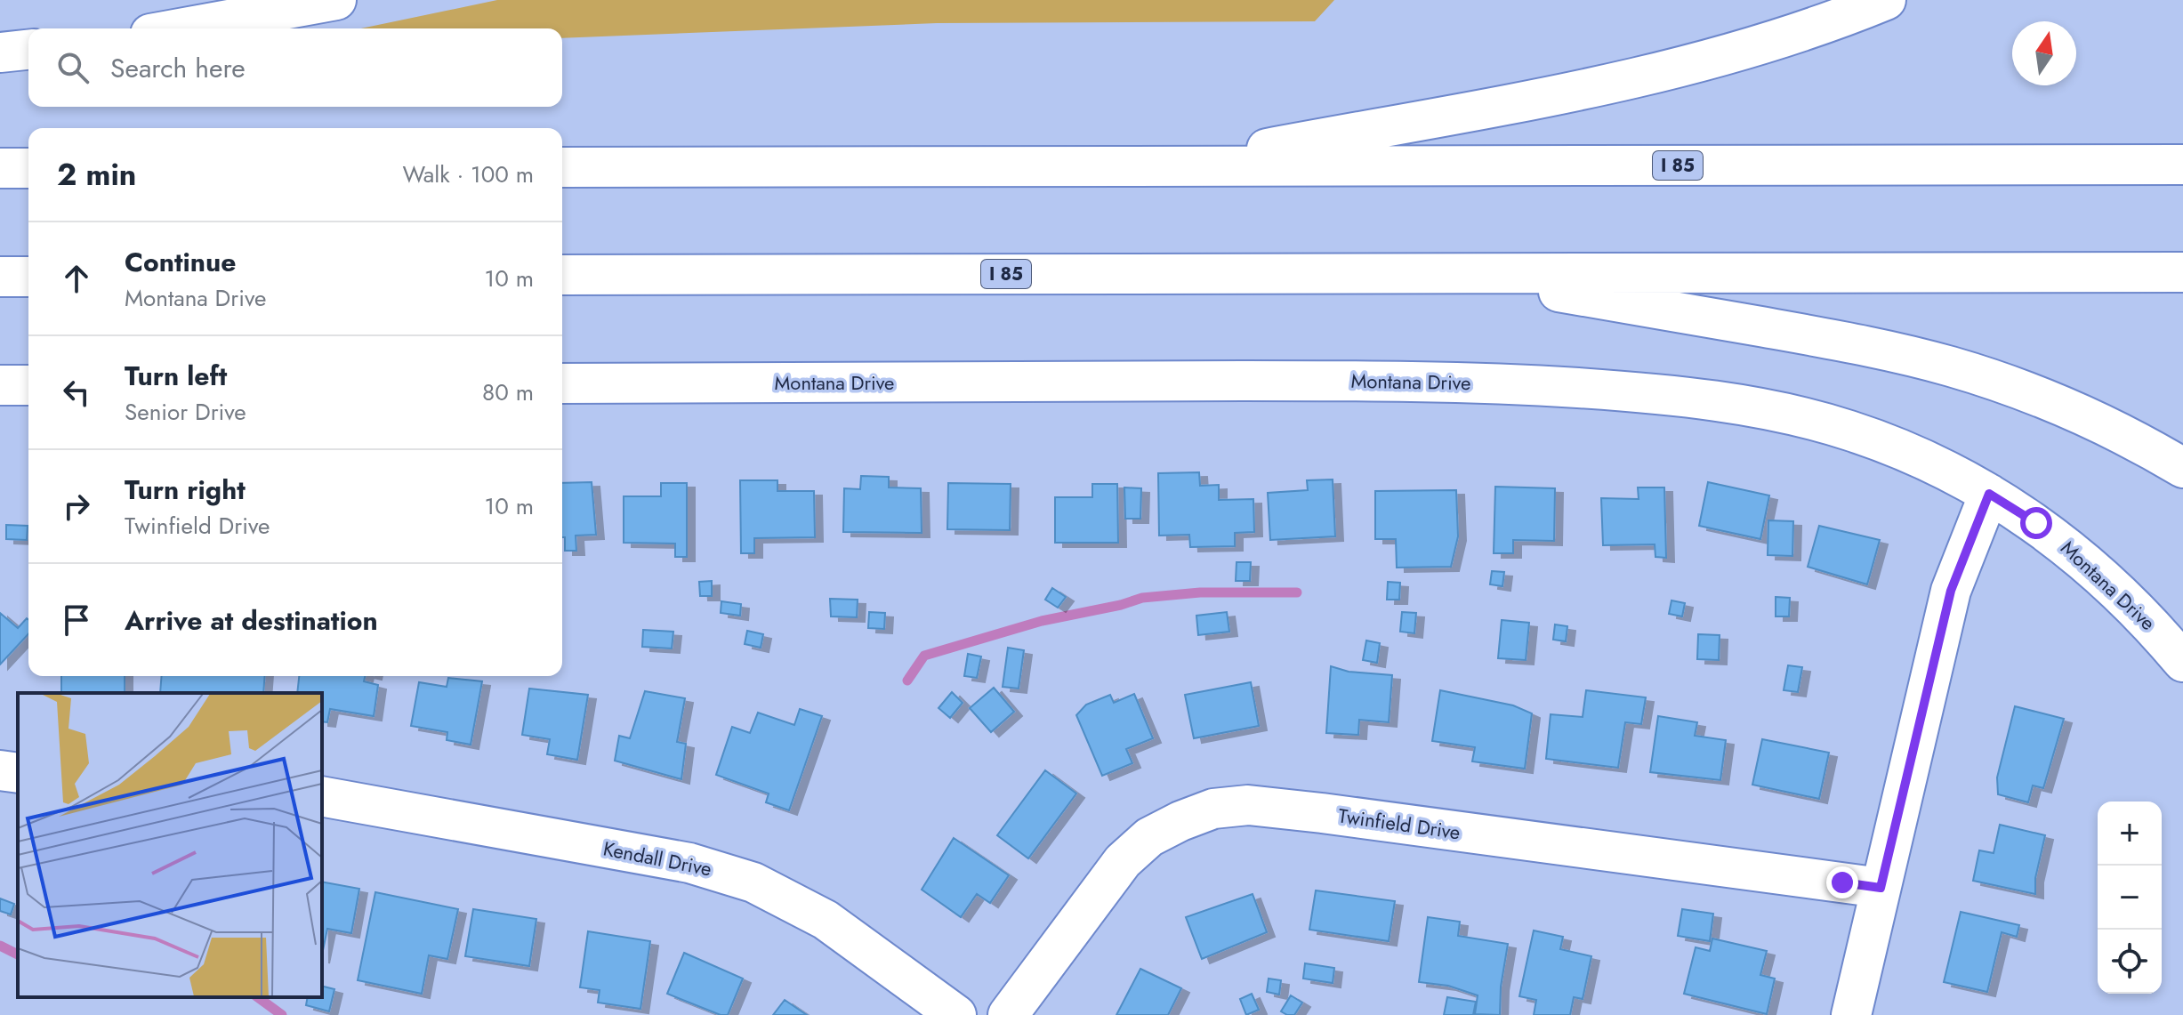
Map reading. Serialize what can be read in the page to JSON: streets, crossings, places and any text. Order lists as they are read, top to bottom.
{
  "streets": {
    "main road": [
      "I 85",
      "Montana Drive",
      "Twinfield Drive",
      "Kendall Drive"
    ]
  },
  "north": "top",
  "page": {
    "search": "Search here",
    "heading": ["2 min", "Walk · 100 m"],
    "list": [
      ["Continue", "Montana Drive", "10 m"],
      ["Turn left", "Senior Drive", "80 m"],
      ["Turn right", "Twinfield Drive", "10 m"],
      "Arrive at destination"
    ],
    "map_buttons": ["+", "−"]
  }
}
